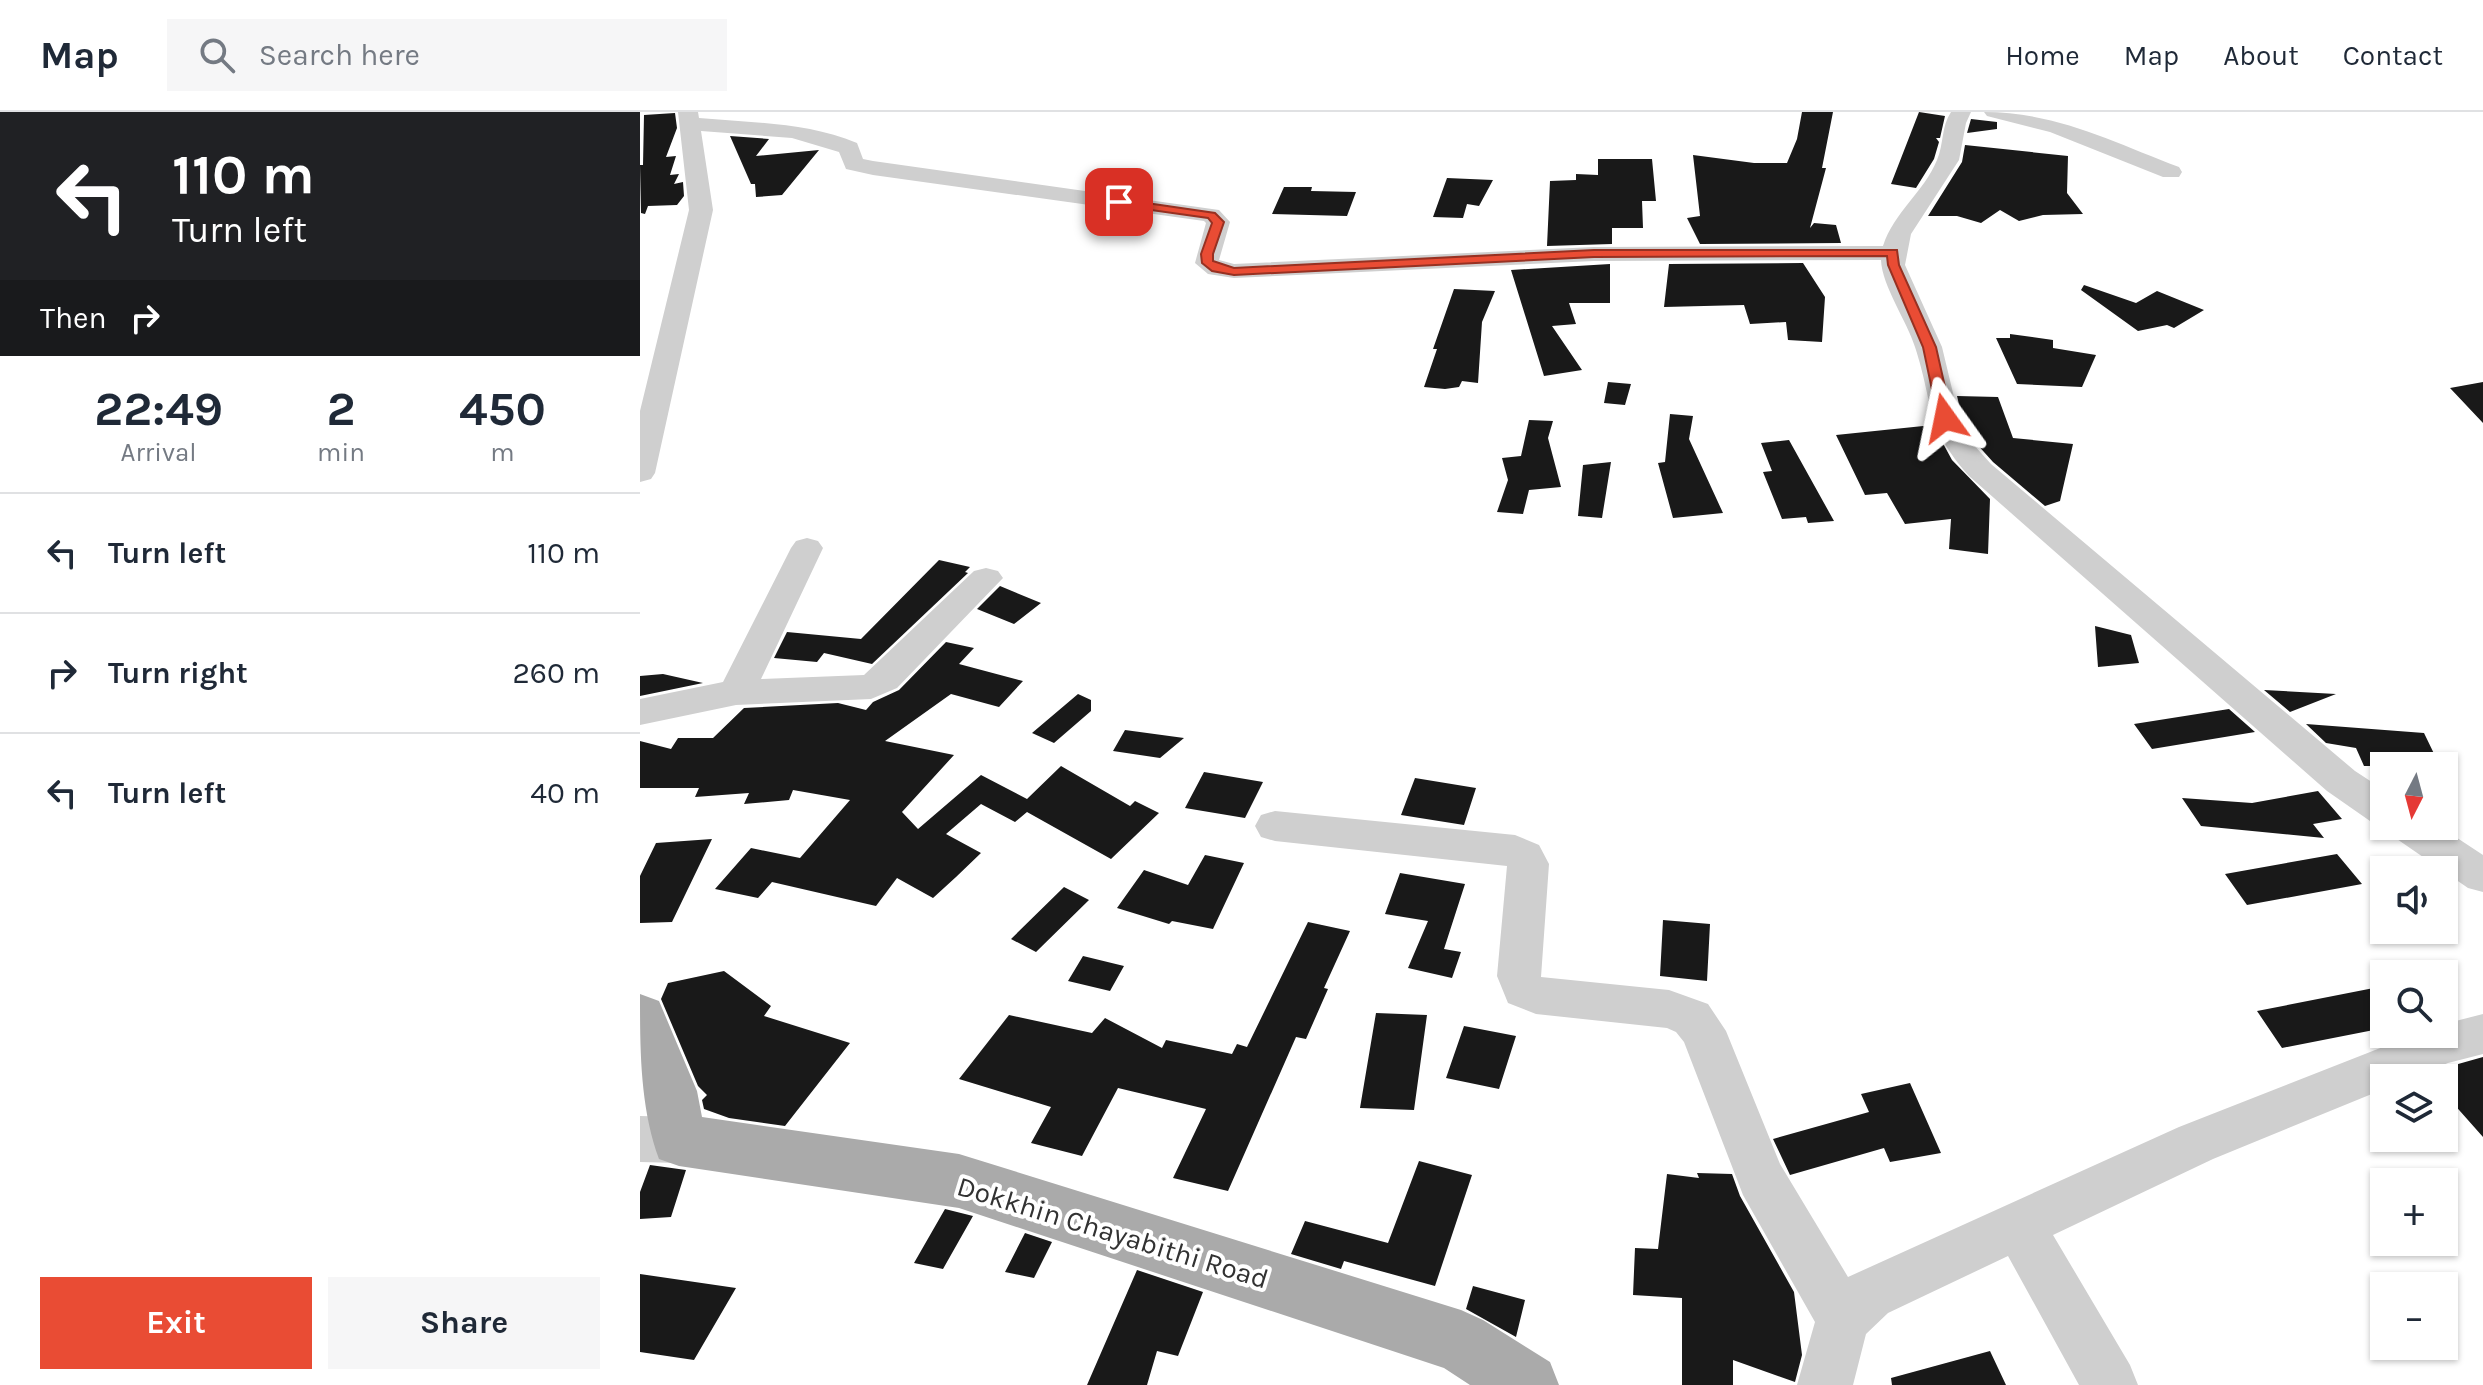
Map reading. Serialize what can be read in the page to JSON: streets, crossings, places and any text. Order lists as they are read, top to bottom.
{
  "streets": {
    "main road": ["Dokkhin Chayabithi Road"]
  },
  "north": "bottom",
  "page": {
    "header": "Map",
    "search": "Search here",
    "nav": [
      "Home",
      "Map",
      "About",
      "Contact"
    ],
    "turn": ["110 m", "Turn left"],
    "then": "Then",
    "eta": [
      "22:49",
      "Arrival",
      "2",
      "min",
      "450",
      "m"
    ],
    "list": [
      {
        "name": "Turn left",
        "value": "110 m"
      },
      {
        "name": "Turn right",
        "value": "260 m"
      },
      {
        "name": "Turn left",
        "value": "40 m"
      }
    ],
    "map_buttons": ["+", "−"],
    "buttons": ["Exit", "Share"]
  }
}
